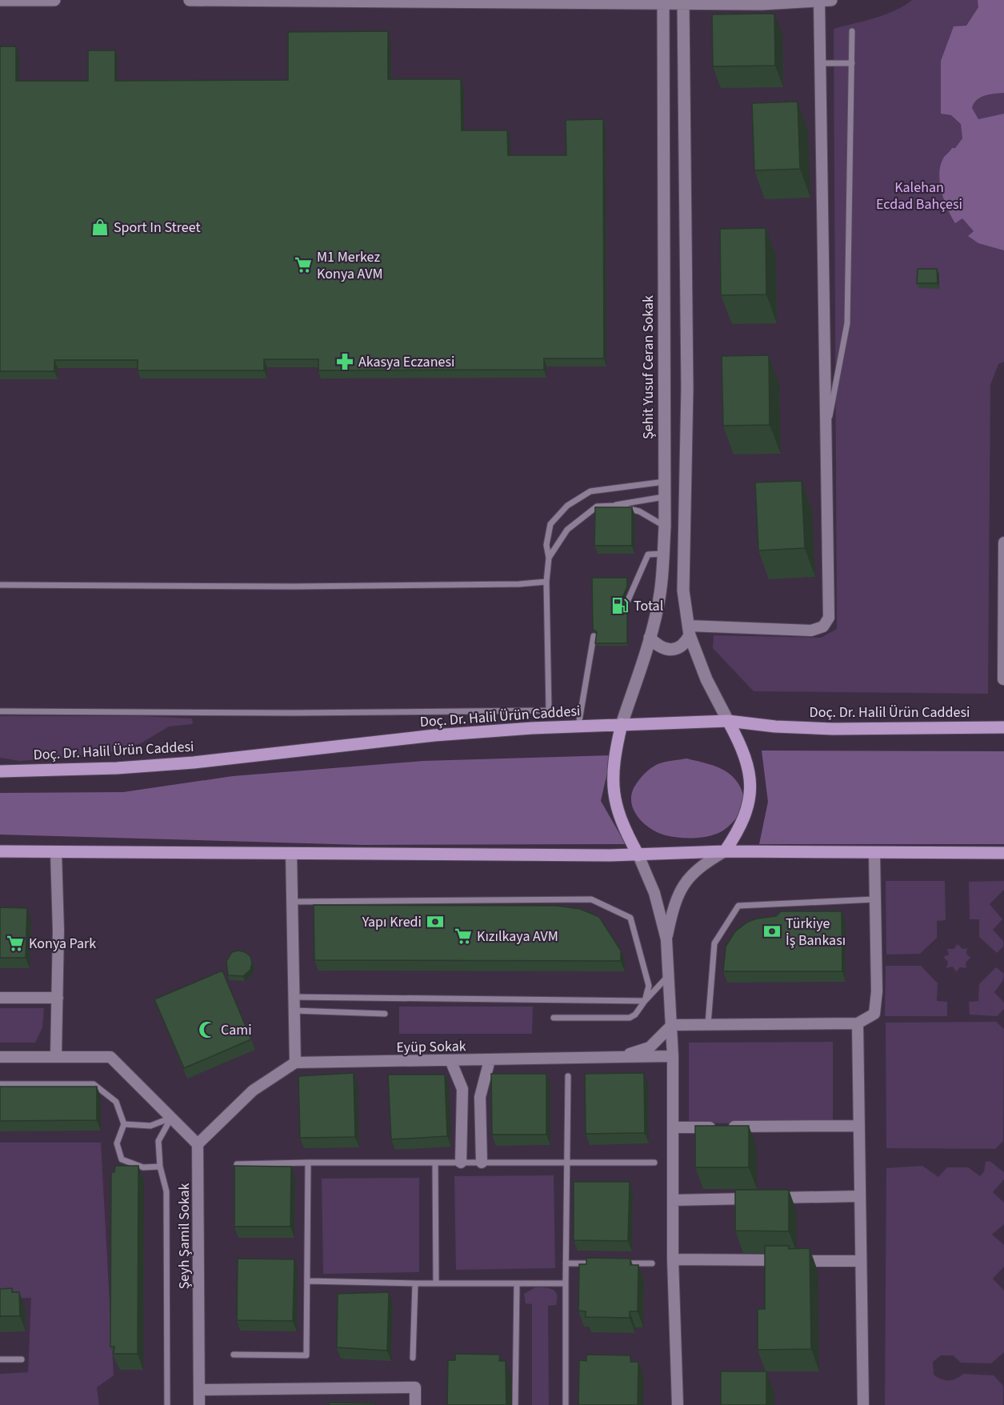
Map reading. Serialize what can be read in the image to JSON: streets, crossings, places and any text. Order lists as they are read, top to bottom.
{
  "streets": {
    "main road": ["Doç. Dr. Halil Ürün Caddesi"],
    "street": ["Şehit Yusuf Ceran Sokak", "Eyüp Sokak", "Şeyh Şamil Sokak"]
  },
  "crossings": [
    ["Şehit Yusuf Ceran Sokak", "Doç. Dr. Halil Ürün Caddesi"]
  ],
  "parks": ["Kalehan Ecdad Bahçesi"],
  "places": {
    "shop": ["Sport In Street"],
    "supermarket": ["M1 Merkez Konya AVM", "Kızılkaya AVM", "Konya Park"],
    "pharmacy": ["Akasya Eczanesi"],
    "fuel station": ["Total"],
    "bank": ["Yapı Kredi", "Türkiye İş Bankası"],
    "mosque": ["Cami"]
  }
}
